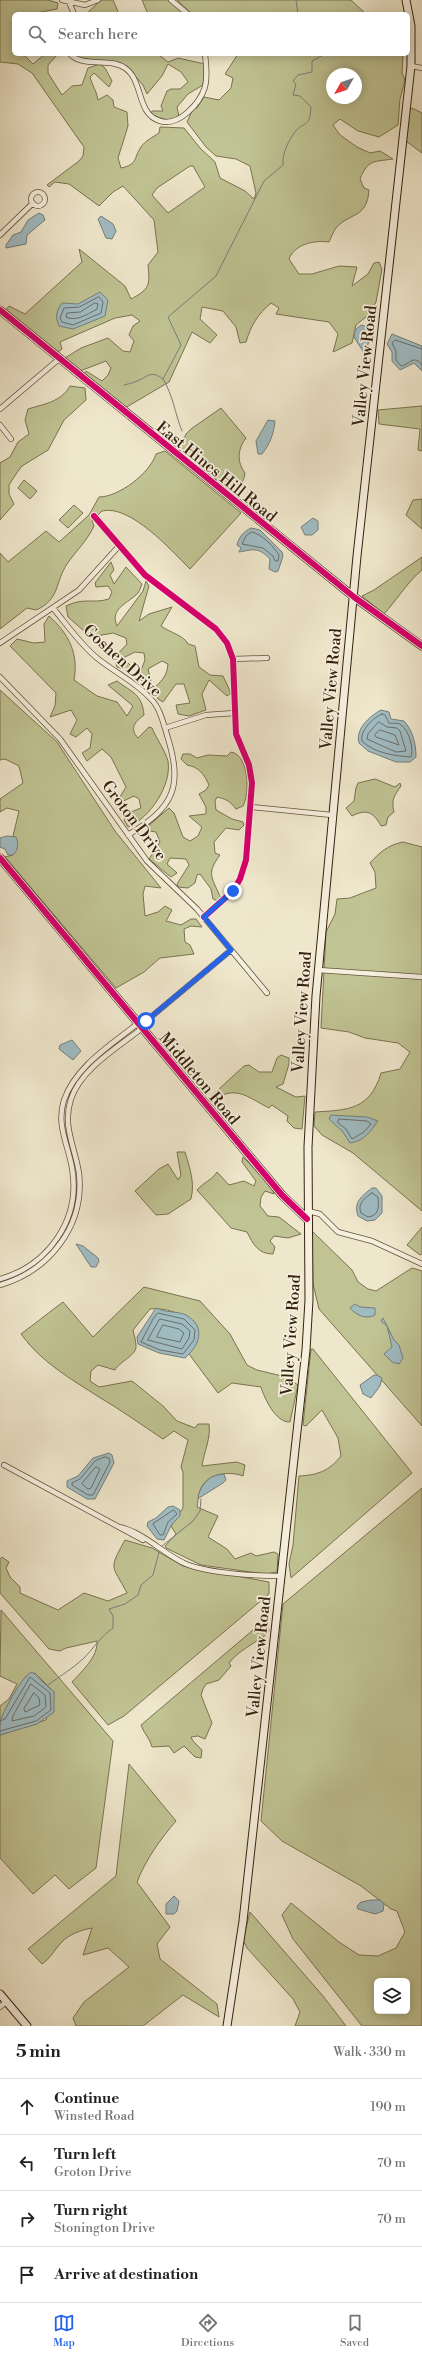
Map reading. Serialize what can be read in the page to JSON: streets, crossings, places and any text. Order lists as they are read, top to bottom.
{
  "streets": {
    "main road": ["Valley View Road", "East Hines Hill Road", "Middleton Road"],
    "street": ["Goshen Drive", "Groton Drive"]
  },
  "crossings": [
    ["Valley View Road", "East Hines Hill Road"],
    ["Valley View Road", "Middleton Road"],
    ["Goshen Drive", "Groton Drive"]
  ],
  "north": "bottom left",
  "page": {
    "search": "Search here",
    "heading": ["5 min", "Walk · 330 m"],
    "list": [
      ["Continue", "Winsted Road", "190 m"],
      ["Turn left", "Groton Drive", "70 m"],
      ["Turn right", "Stonington Drive", "70 m"],
      "Arrive at destination"
    ],
    "nav": ["Map", "Directions", "Saved"]
  }
}
